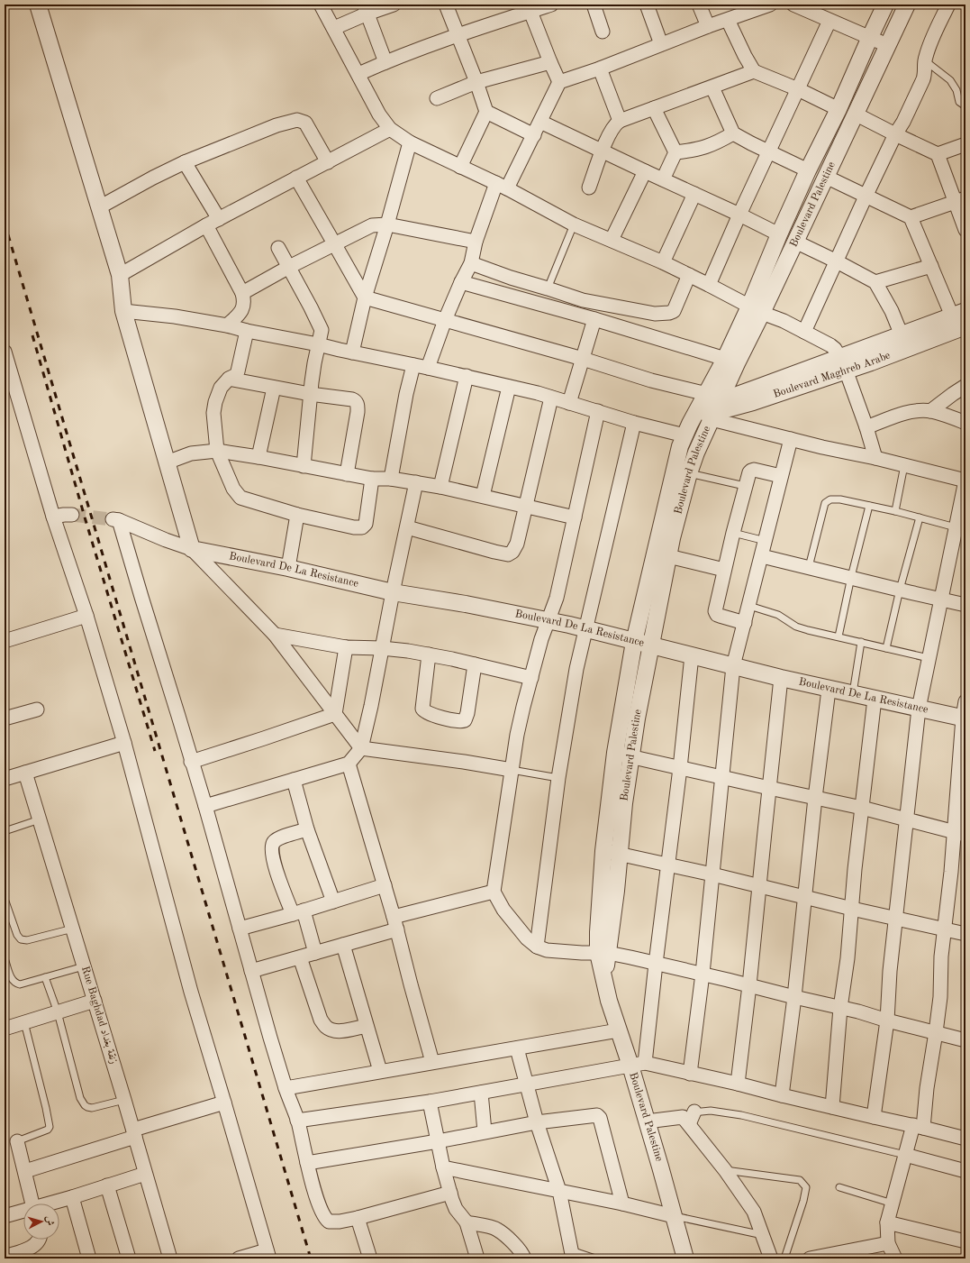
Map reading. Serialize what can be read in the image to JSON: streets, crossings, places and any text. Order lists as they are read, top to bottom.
{
  "streets": {
    "street": [
      "Boulevard Palestine",
      "Boulevard Maghreb Arabe",
      "Boulevard De La Resistance",
      "Rue Baghdad زنقة بغداد"
    ]
  },
  "crossings": [
    ["Boulevard Palestine", "Boulevard Maghreb Arabe"],
    ["Boulevard Palestine", "Boulevard De La Resistance"]
  ],
  "north": "right"
}
